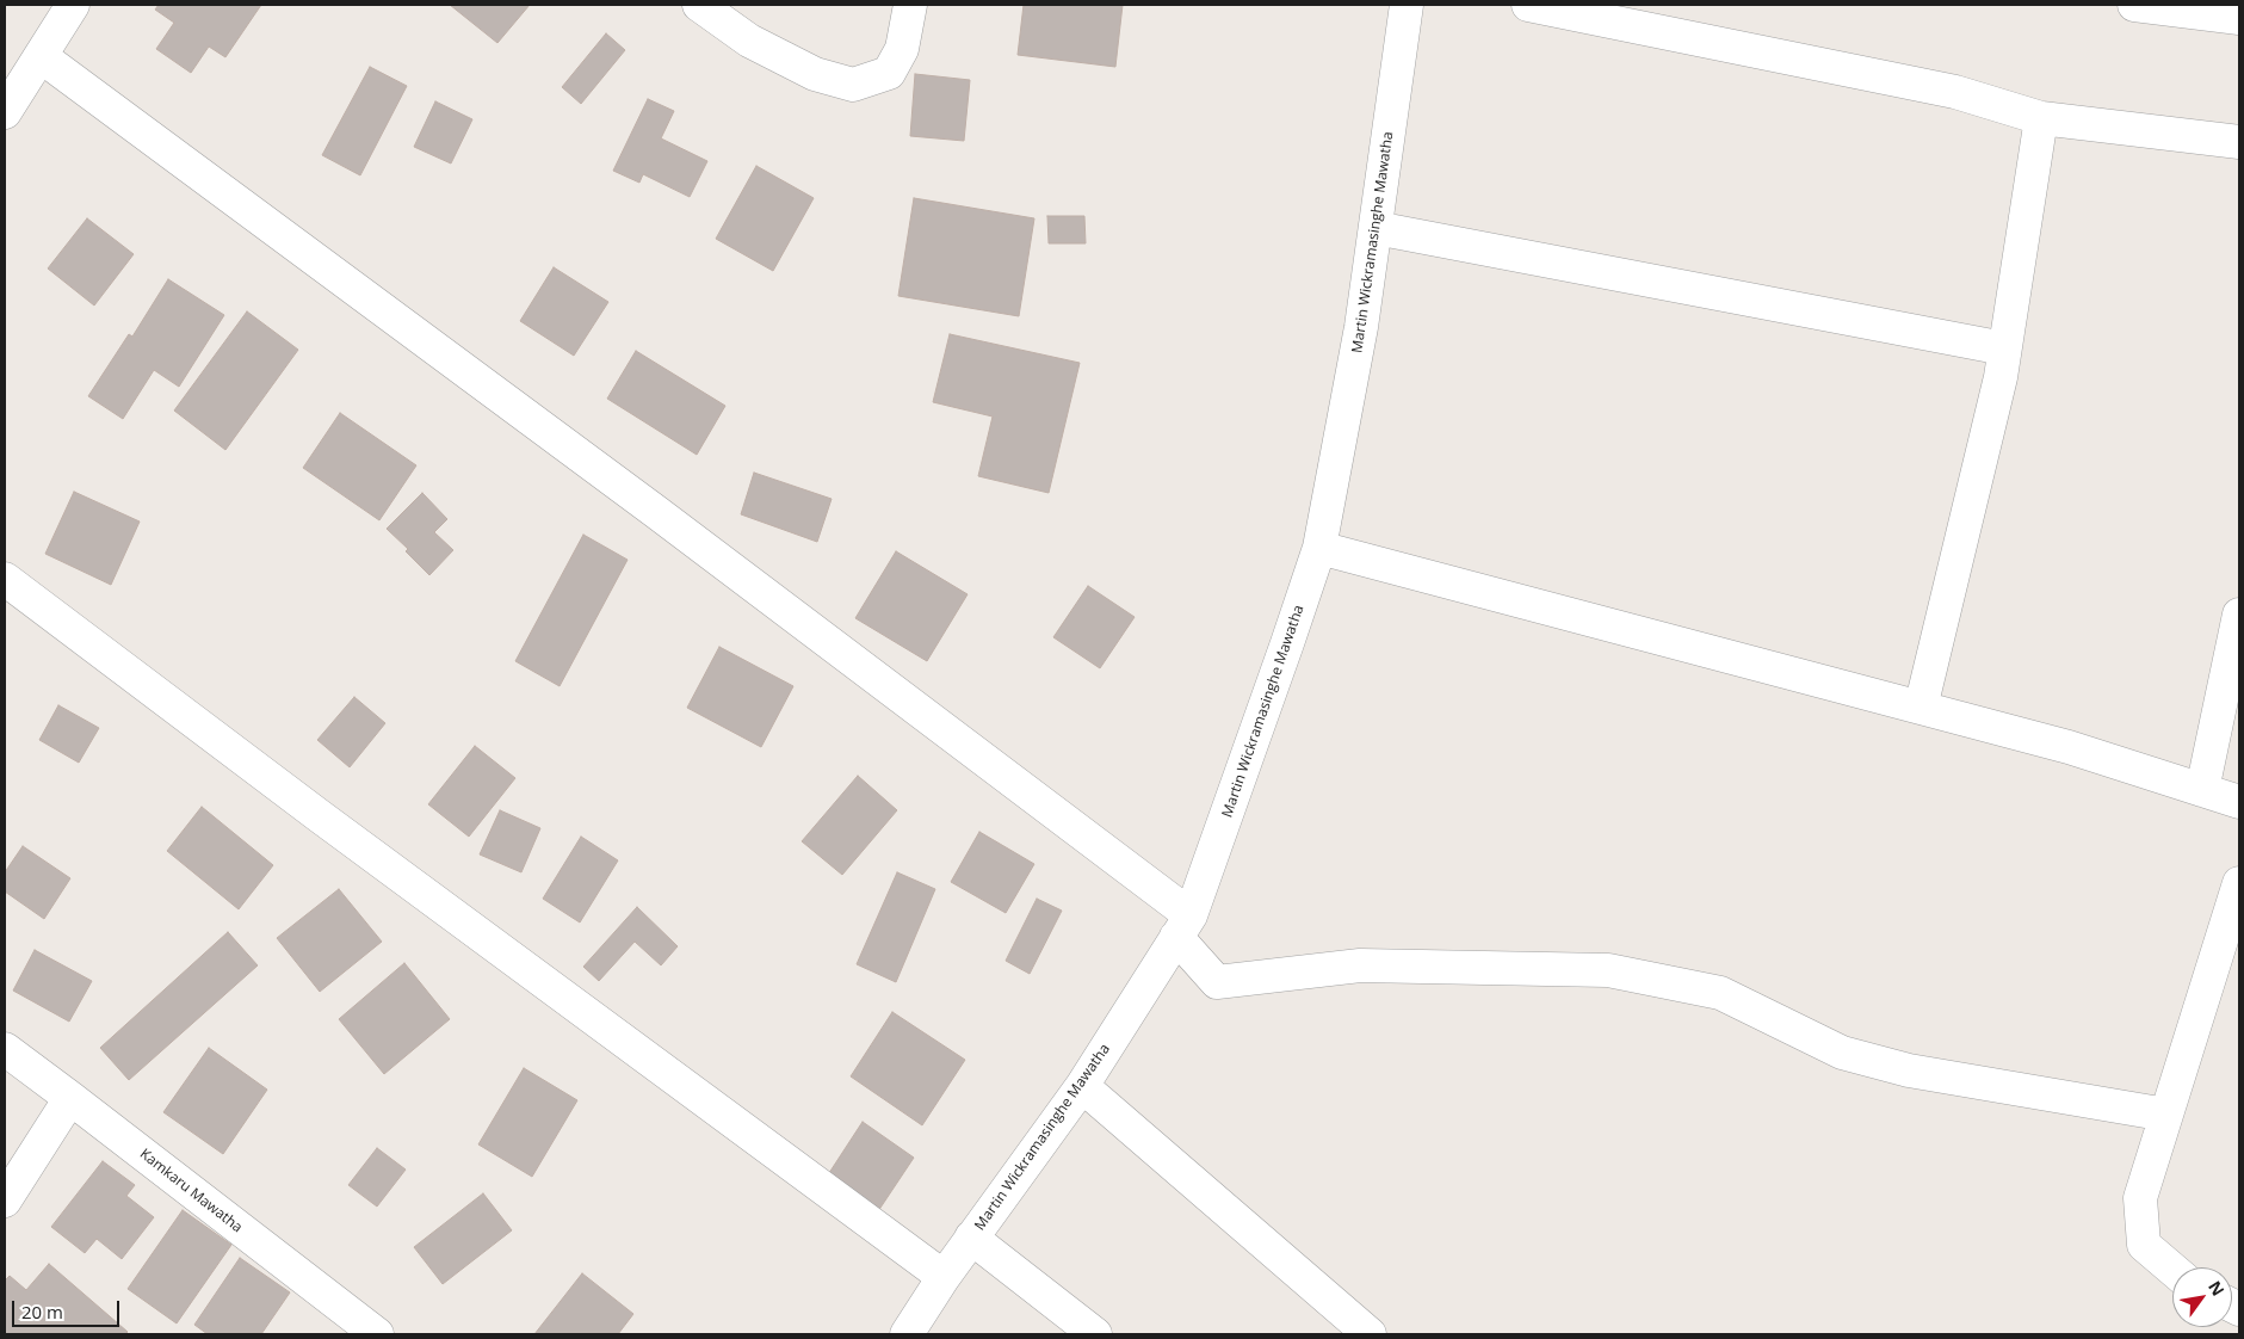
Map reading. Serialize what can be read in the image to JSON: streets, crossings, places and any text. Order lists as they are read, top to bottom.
{
  "streets": {
    "street": ["Martin Wickramasinghe Mawatha", "Kamkaru Mawatha"]
  },
  "scale_bar": "20 m",
  "north": "top right"
}
